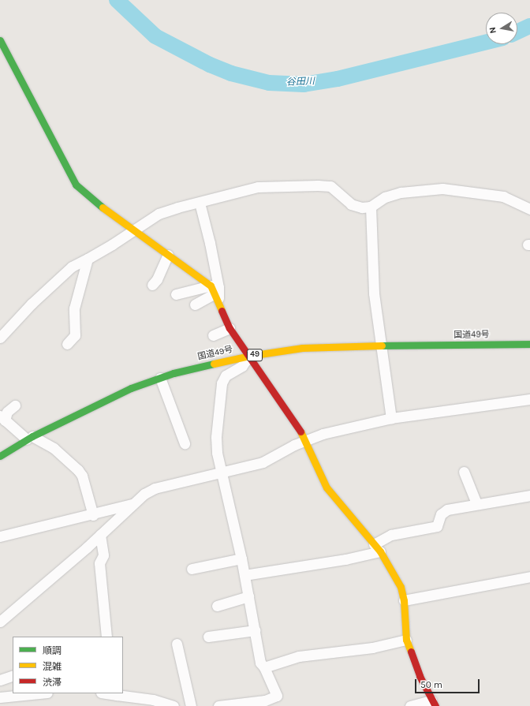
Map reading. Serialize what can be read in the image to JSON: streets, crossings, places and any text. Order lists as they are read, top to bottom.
{
  "streets": {
    "main road": ["国道49号", "49"]
  },
  "water": ["谷田川"],
  "legend": ["順調", "混雑", "渋滞"],
  "scale_bar": "50 m",
  "north": "left"
}
